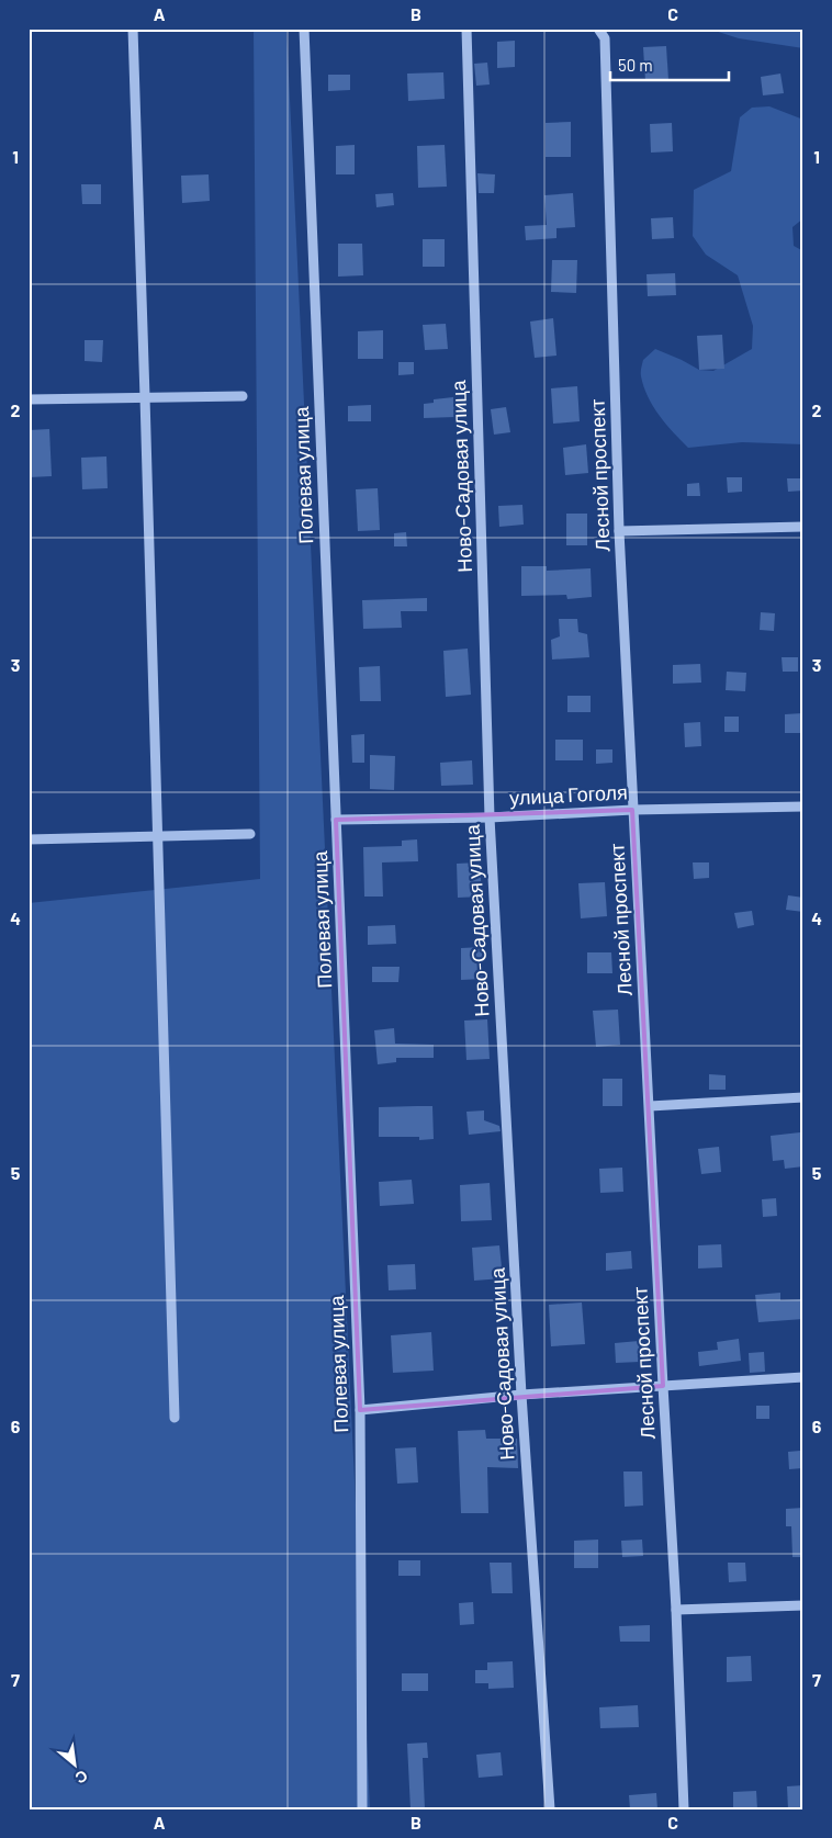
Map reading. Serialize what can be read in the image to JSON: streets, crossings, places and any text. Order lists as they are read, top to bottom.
{
  "streets": {
    "street": [
      "Полевая улица",
      "Лесной проспект",
      "Ново-Садовая улица",
      "улица Гоголя"
    ]
  },
  "crossings": [
    ["Полевая улица", "улица Гоголя"],
    ["Лесной проспект", "улица Гоголя"],
    ["Ново-Садовая улица", "улица Гоголя"]
  ],
  "scale_bar": "50 m",
  "north": "bottom right",
  "grid": {
    "columns": ["A", "B", "C"],
    "rows": [
      "1",
      "2",
      "3",
      "4",
      "5",
      "6",
      "7"
    ]
  }
}
